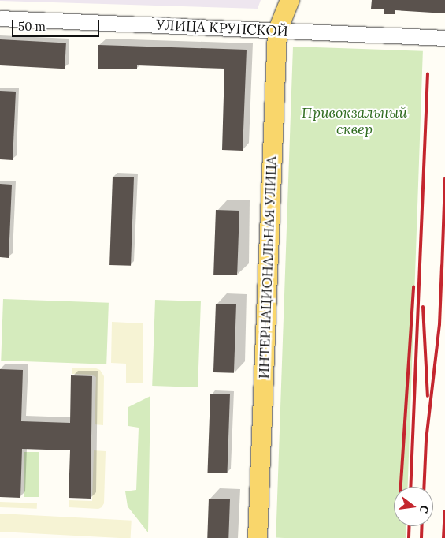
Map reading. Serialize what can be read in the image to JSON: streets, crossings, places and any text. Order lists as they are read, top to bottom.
{
  "streets": {
    "main road": ["ИНТЕРНАЦИОНАЛЬНАЯ УЛИЦА"],
    "street": ["УЛИЦА КРУПСКОЙ"]
  },
  "crossings": [
    ["УЛИЦА КРУПСКОЙ", "ИНТЕРНАЦИОНАЛЬНАЯ УЛИЦА"]
  ],
  "parks": ["Привокзальный сквер"],
  "scale_bar": "50 m",
  "north": "right"
}
